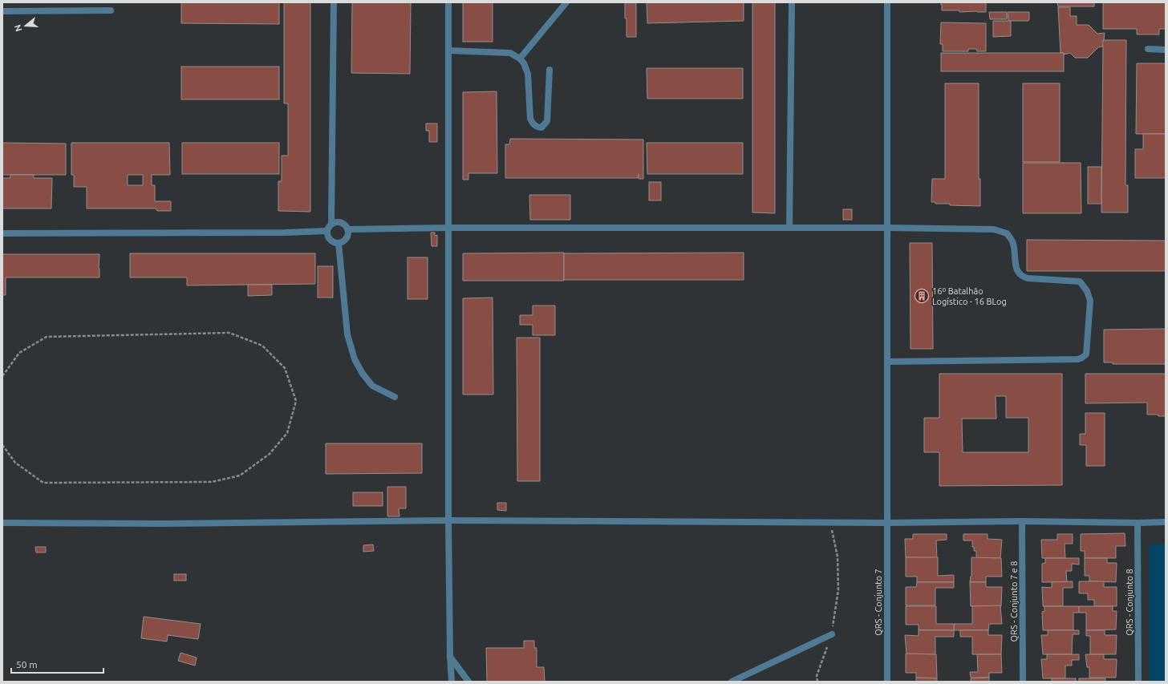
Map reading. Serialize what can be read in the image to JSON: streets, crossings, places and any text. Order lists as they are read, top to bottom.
{
  "streets": {
    "street": ["QRS - Conjunto 7 e 8", "QRS - Conjunto 7", "QRS - Conjunto 8"]
  },
  "places": {
    "building": ["16º Batalhão Logístico - 16 BLog"]
  },
  "scale_bar": "50 m",
  "north": "left"
}
